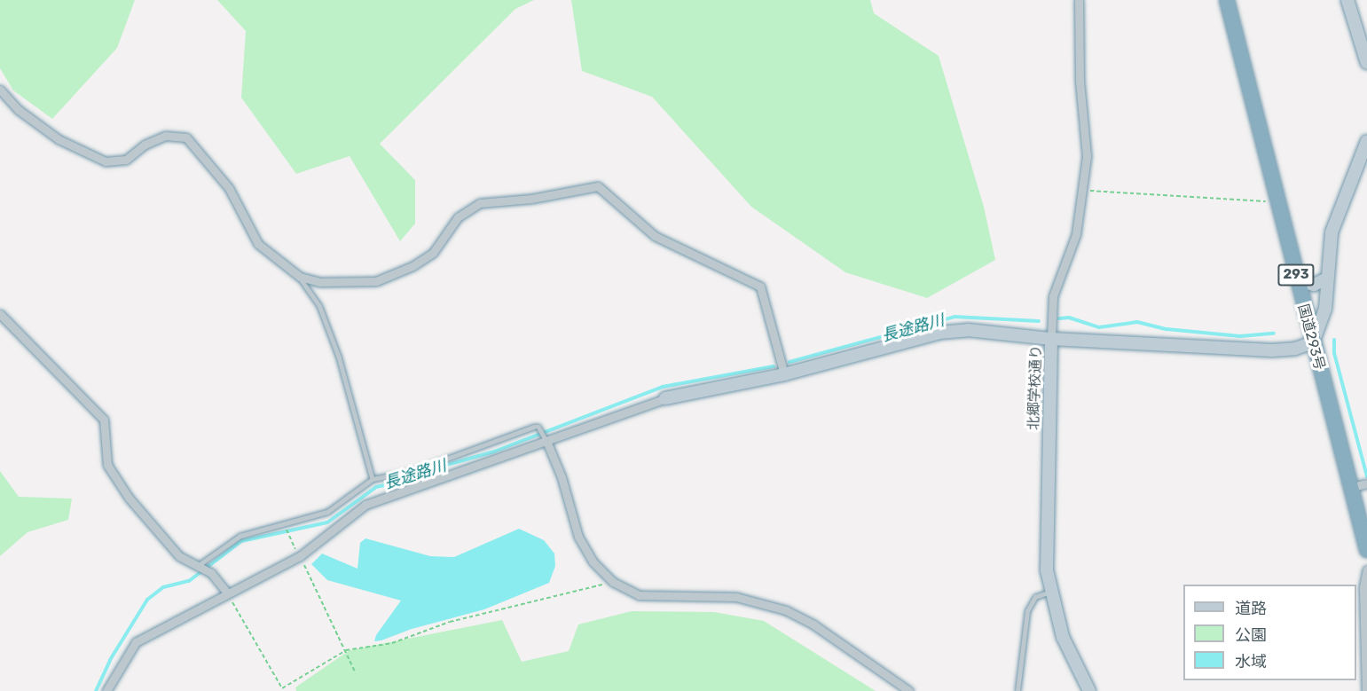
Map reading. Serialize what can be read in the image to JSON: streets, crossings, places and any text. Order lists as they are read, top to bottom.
{
  "streets": {
    "highway": ["293", "国道293号"],
    "street": ["北郷学校通り"]
  },
  "crossings": [
    ["国道293号", "北郷学校通り"]
  ],
  "water": ["長途路川"],
  "legend": ["道路", "公園", "水域"]
}
